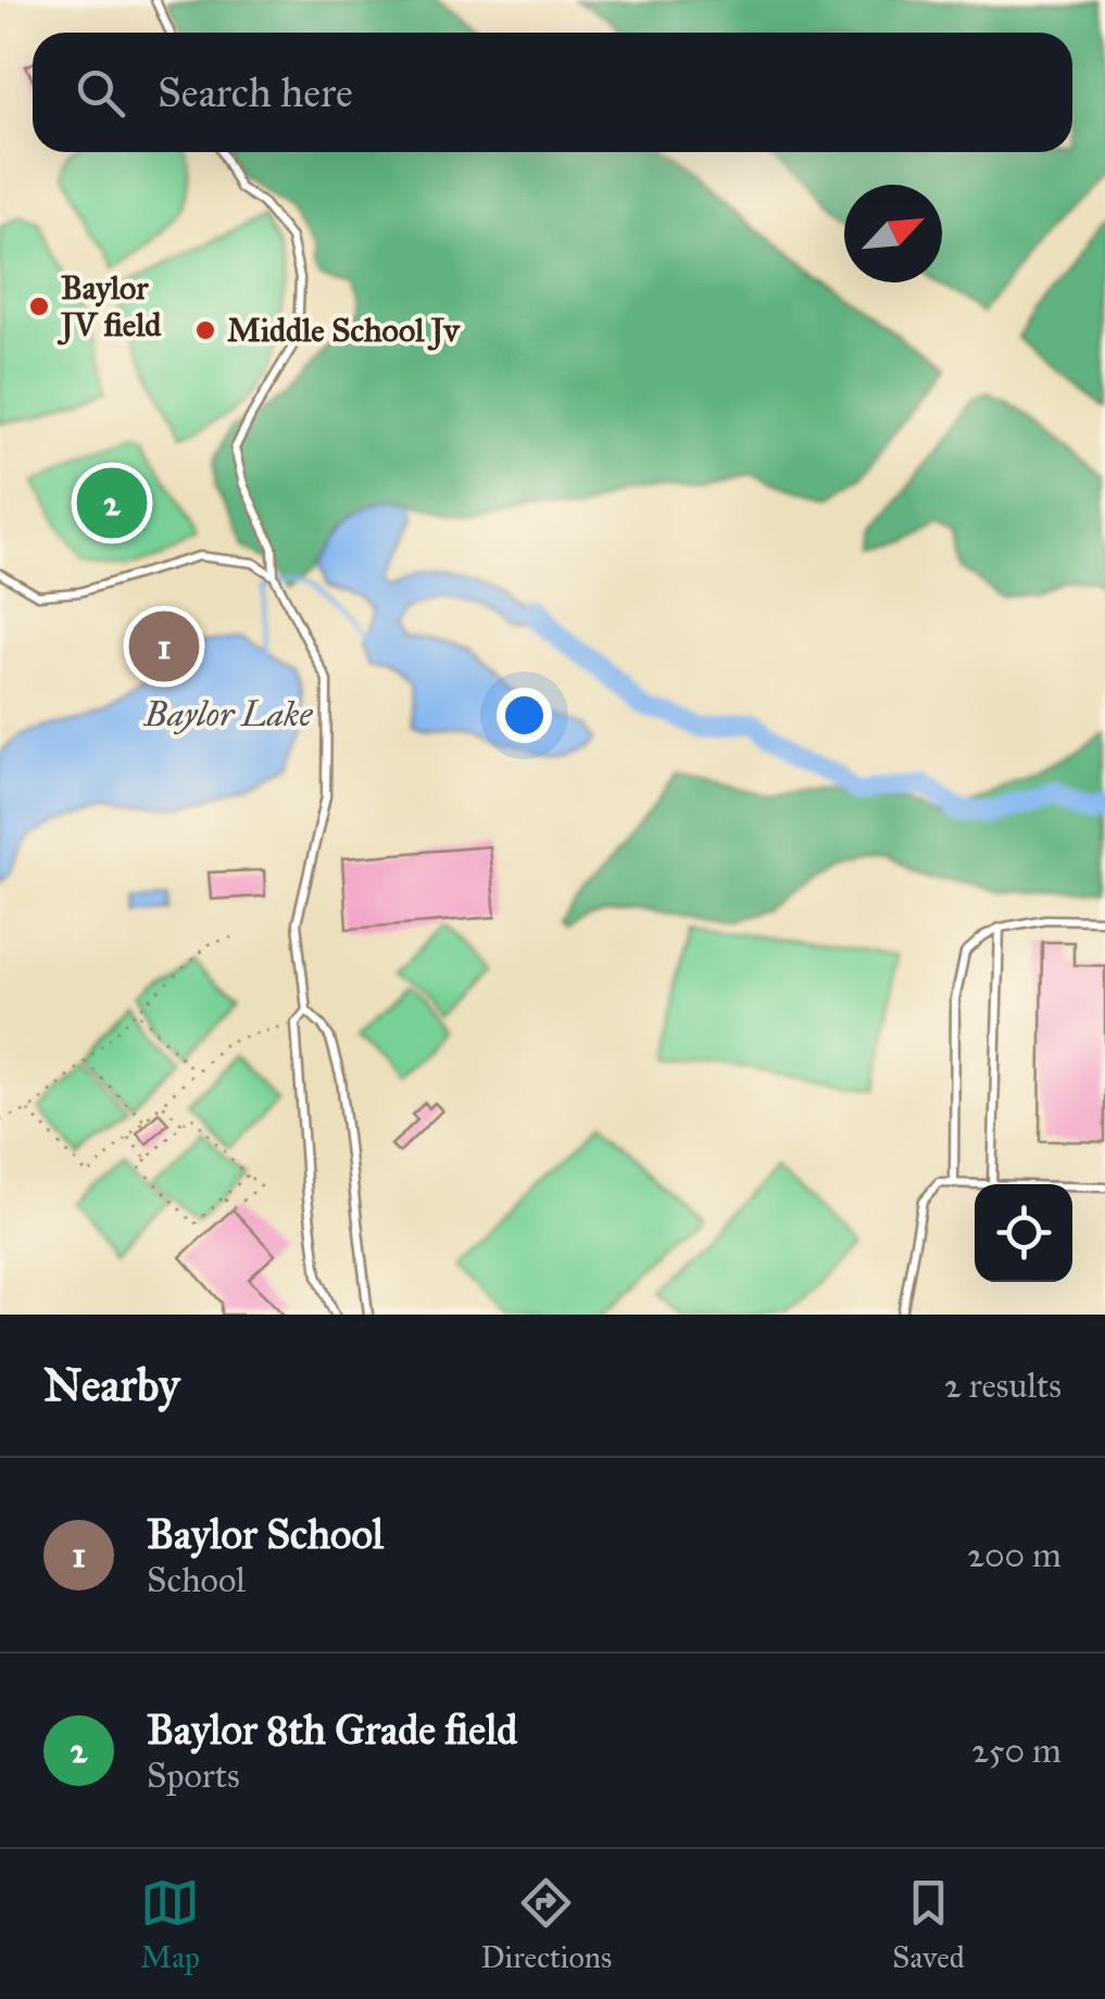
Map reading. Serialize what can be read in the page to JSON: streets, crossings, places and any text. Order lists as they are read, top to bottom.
{
  "water": ["Baylor Lake"],
  "places": ["Baylor JV field", "Middle School Jv"],
  "north": "top right",
  "page": {
    "search": "Search here",
    "pins": ["2", "1"],
    "heading": ["Nearby", "2 results"],
    "list": [
      {
        "mark": "1",
        "name": "Baylor School",
        "note": "School",
        "value": "200 m"
      },
      {
        "mark": "2",
        "name": "Baylor 8th Grade field",
        "note": "Sports",
        "value": "250 m"
      }
    ],
    "nav": ["Map", "Directions", "Saved"]
  }
}
